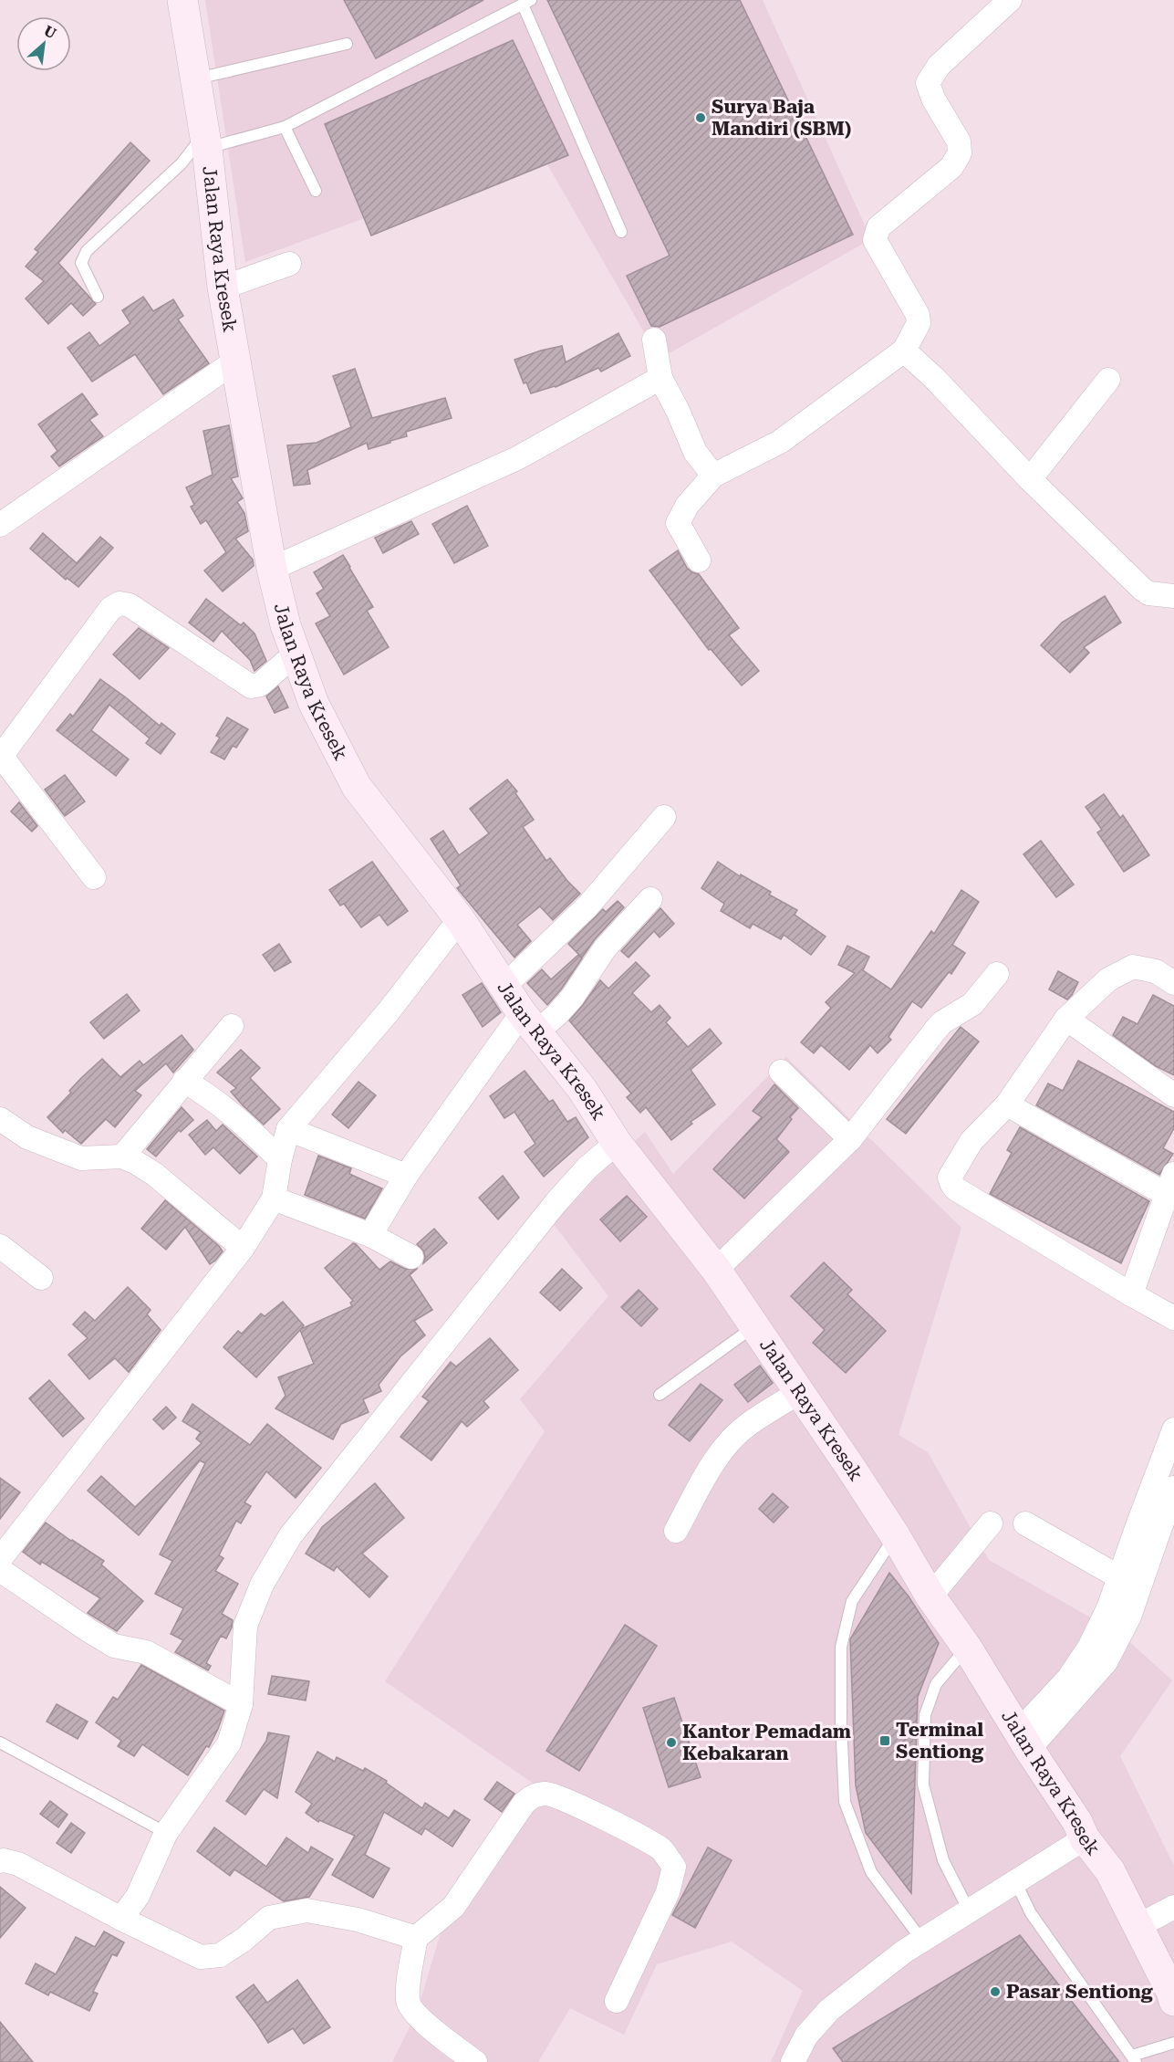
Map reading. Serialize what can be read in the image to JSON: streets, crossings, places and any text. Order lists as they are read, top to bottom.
{
  "streets": {
    "main road": ["Jalan Raya Kresek"]
  },
  "places": {
    "other": ["Surya Baja Mandiri (SBM)", "Kantor Pemadam Kebakaran", "Pasar Sentiong"],
    "transit": ["Terminal Sentiong"]
  },
  "north": "top right"
}
